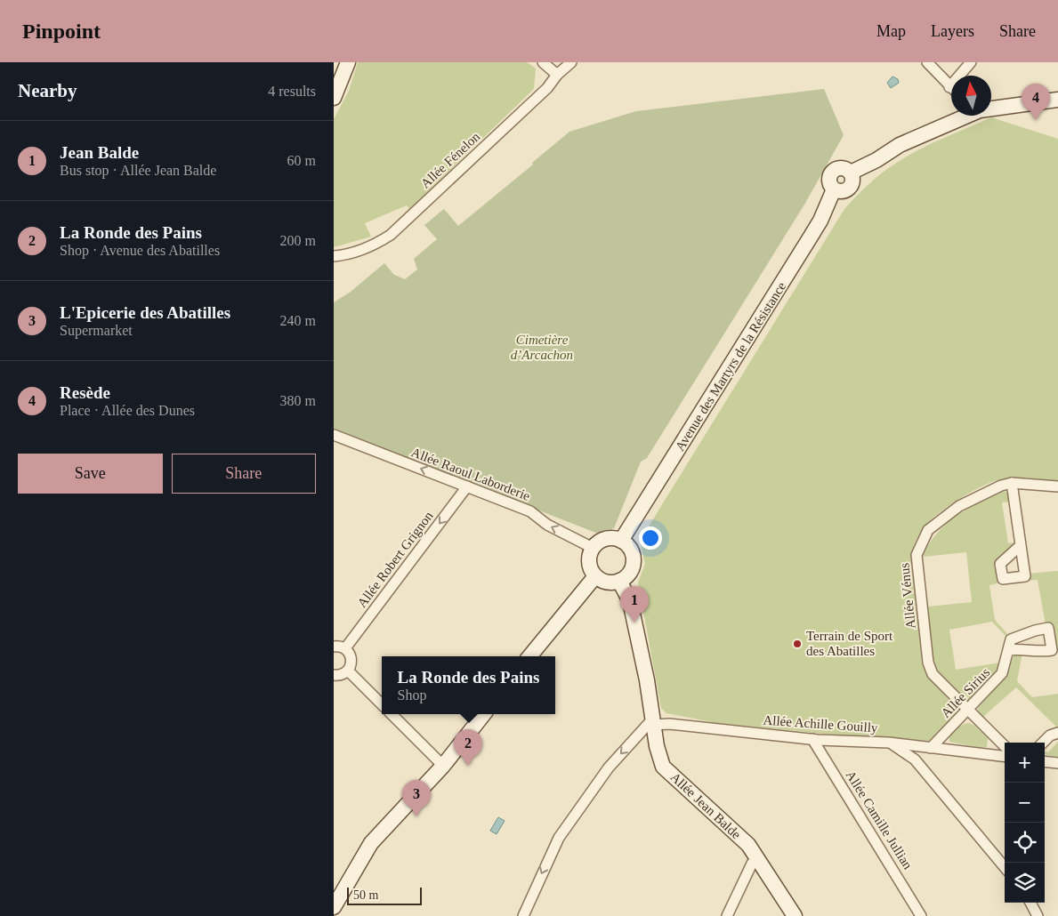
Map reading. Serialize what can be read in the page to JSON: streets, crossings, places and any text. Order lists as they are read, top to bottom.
{
  "streets": {
    "street": [
      "Allée Fénelon",
      "Avenue des Martyrs de la Résistance",
      "Allée Raoul Laborderie",
      "Allée Robert Grignon",
      "Allée Vénus",
      "Allée Sirius",
      "Allée Achille Gouilly",
      "Allée Jean Balde",
      "Allée Camille Jullian"
    ]
  },
  "crossings": [
    ["Avenue des Martyrs de la Résistance", "Allée Raoul Laborderie"],
    ["Avenue des Martyrs de la Résistance", "Allée Jean Balde"],
    ["Allée Raoul Laborderie", "Allée Robert Grignon"],
    ["Allée Raoul Laborderie", "Allée Jean Balde"],
    ["Allée Vénus", "Allée Sirius"],
    ["Allée Achille Gouilly", "Allée Jean Balde"],
    ["Allée Achille Gouilly", "Allée Camille Jullian"]
  ],
  "one_way": ["Allée Raoul Laborderie", "Allée Robert Grignon"],
  "parks": ["Cimetière d’Arcachon"],
  "places": ["Terrain de Sport des Abatilles"],
  "scale_bar": "50 m",
  "north": "top",
  "page": {
    "header": "Pinpoint",
    "nav": ["Map", "Layers", "Share"],
    "heading": ["Nearby", "4 results"],
    "pins": [
      "4",
      "1",
      "2",
      "3"
    ],
    "list": [
      {
        "mark": "1",
        "name": "Jean Balde",
        "note": "Bus stop · Allée Jean Balde",
        "value": "60 m"
      },
      {
        "mark": "2",
        "name": "La Ronde des Pains",
        "note": "Shop · Avenue des Abatilles",
        "value": "200 m"
      },
      {
        "mark": "3",
        "name": "L'Epicerie des Abatilles",
        "note": "Supermarket",
        "value": "240 m"
      },
      {
        "mark": "4",
        "name": "Resède",
        "note": "Place · Allée des Dunes",
        "value": "380 m"
      }
    ],
    "buttons": ["Save", "Share"],
    "popup": ["La Ronde des Pains", "Shop"],
    "map_buttons": ["+", "−"],
    "scale": "50 m"
  }
}
